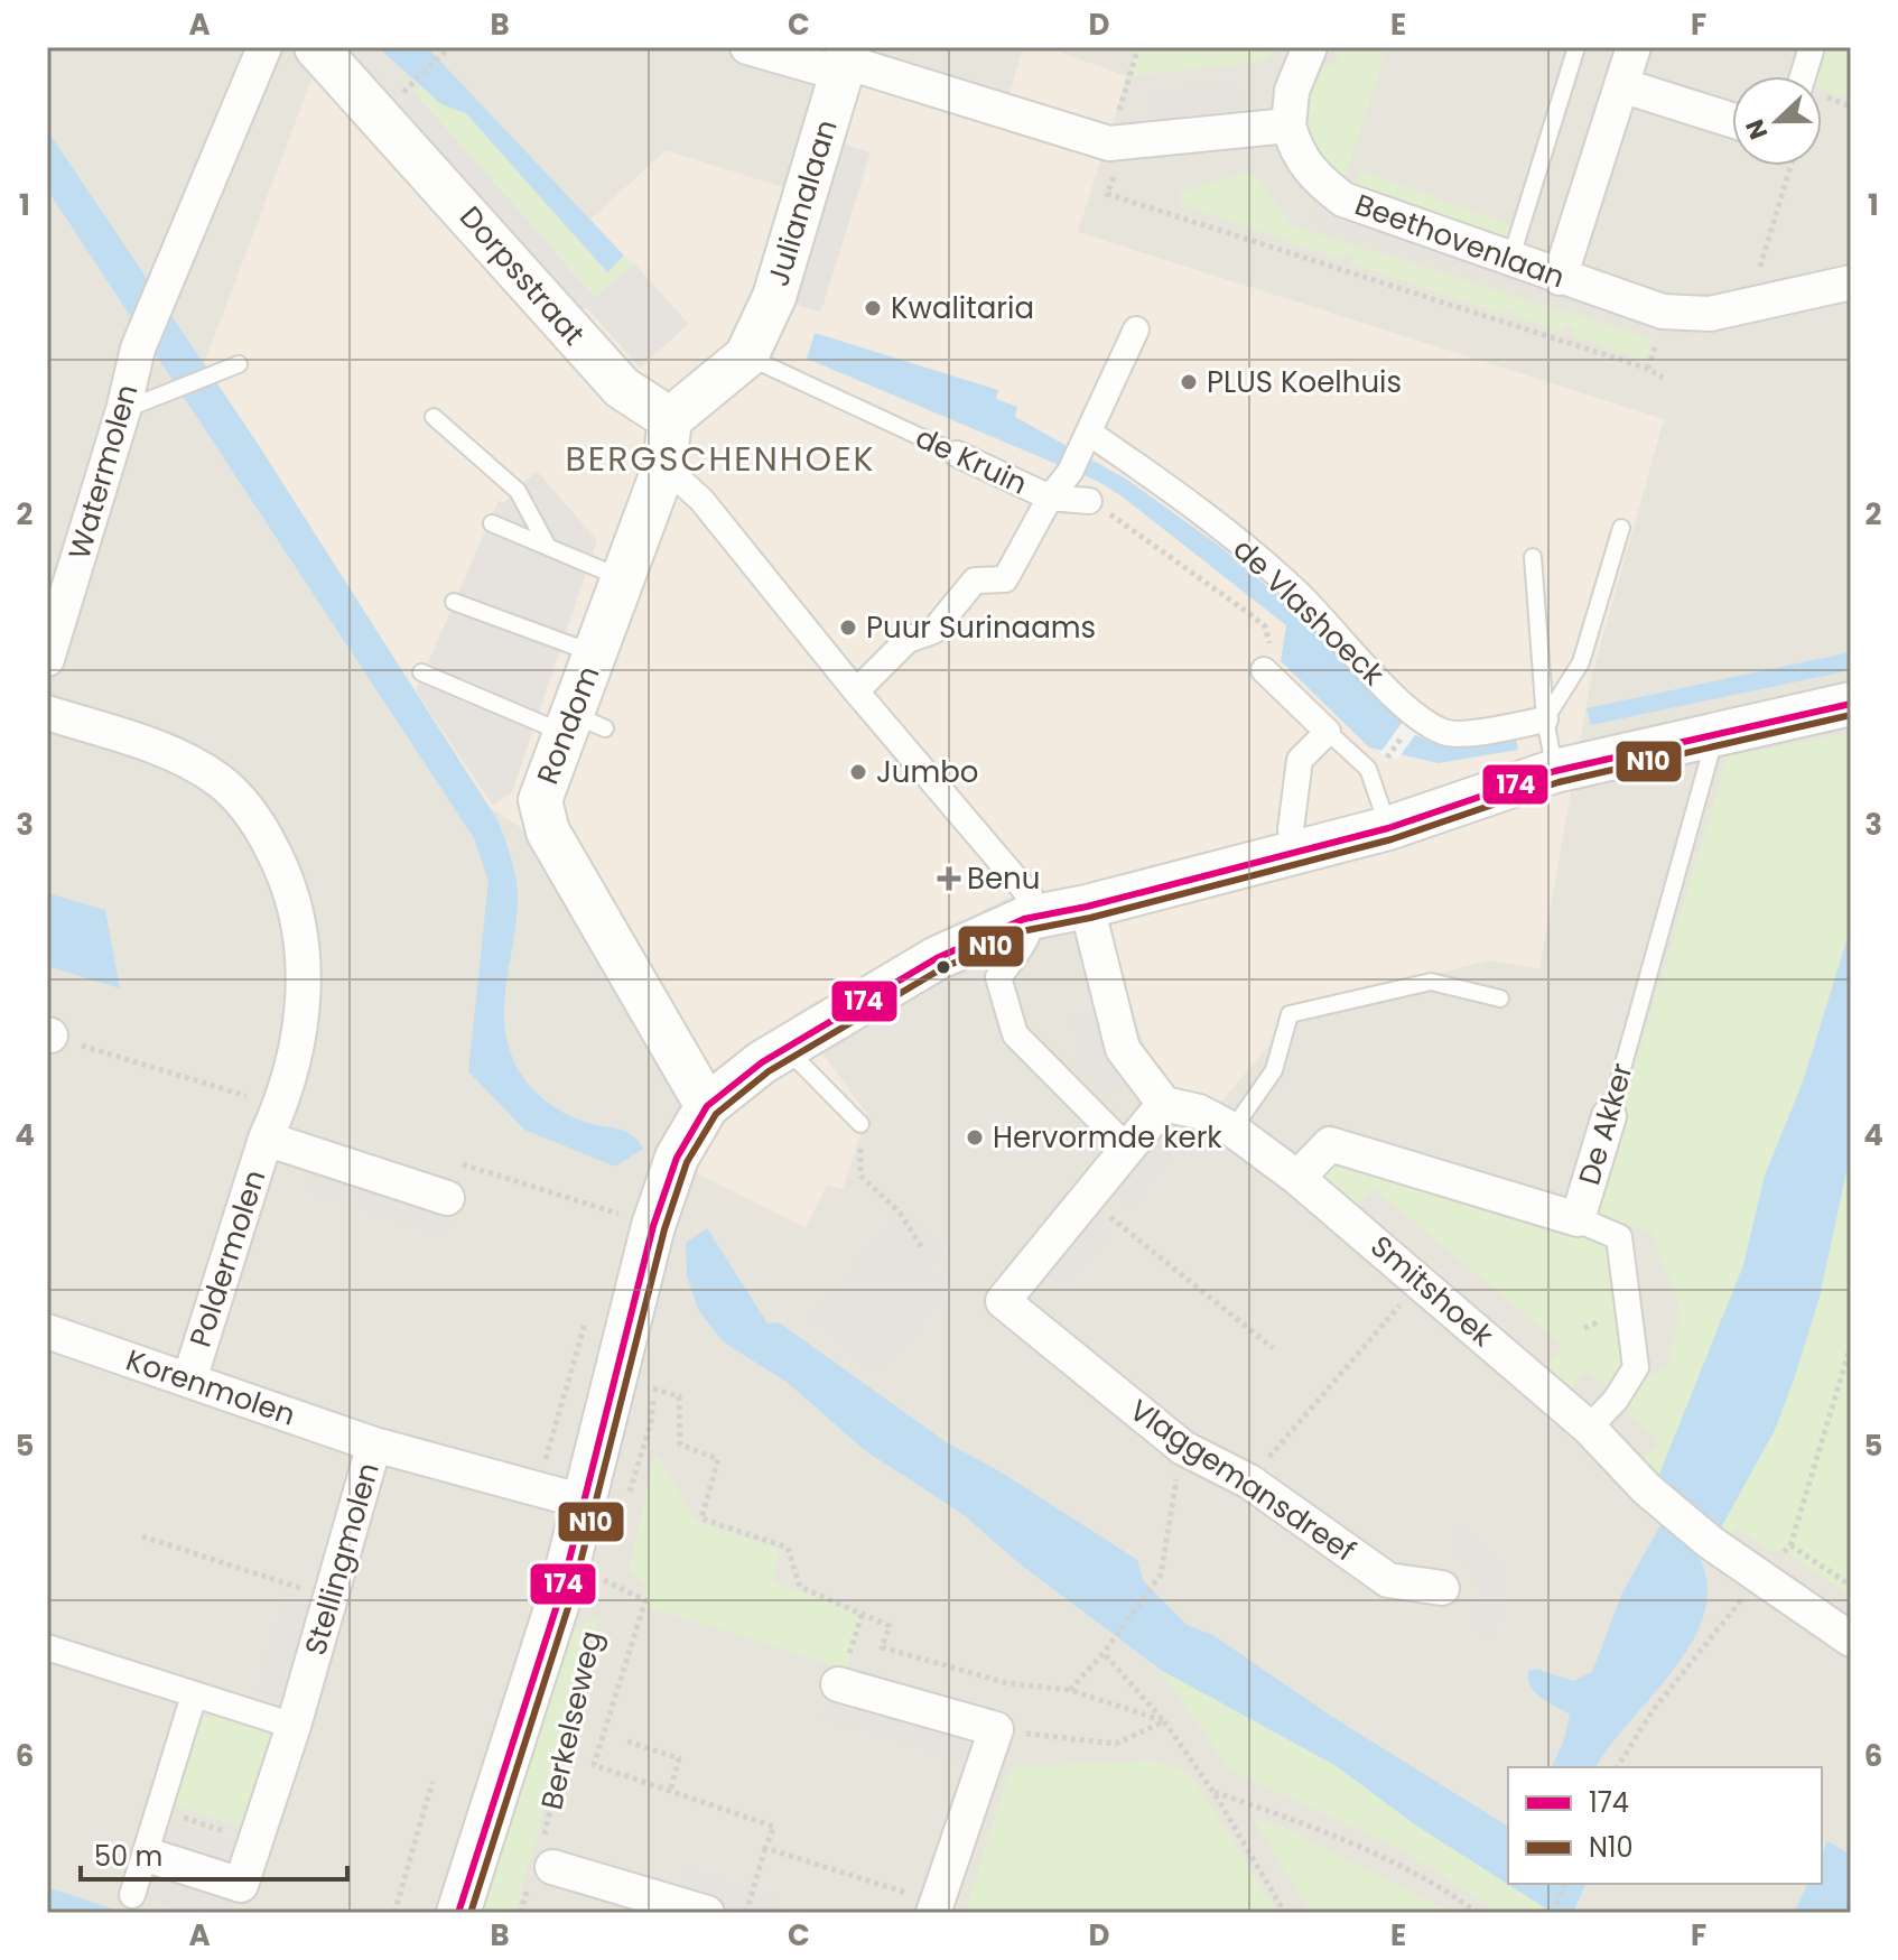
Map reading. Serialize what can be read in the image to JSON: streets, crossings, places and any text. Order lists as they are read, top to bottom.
{
  "streets": {
    "street": [
      "Julianalaan",
      "Beethovenlaan",
      "Dorpsstraat",
      "de Kruin",
      "Watermolen",
      "de Vlashoeck",
      "Rondom",
      "De Akker",
      "Poldermolen",
      "Smitshoek",
      "Korenmolen",
      "Vlaggemansdreef",
      "Stellingmolen",
      "Berkelseweg"
    ]
  },
  "crossings": [
    ["Julianalaan", "de Kruin"],
    ["Dorpsstraat", "Rondom"],
    ["de Kruin", "de Vlashoeck"],
    ["Rondom", "Berkelseweg"],
    ["De Akker", "Smitshoek"],
    ["Poldermolen", "Korenmolen"],
    ["Smitshoek", "Vlaggemansdreef"],
    ["Korenmolen", "Stellingmolen"],
    ["Stellingmolen", "Berkelseweg"]
  ],
  "districts": ["BERGSCHENHOEK"],
  "places": {
    "other": [
      "Kwalitaria",
      "PLUS Koelhuis",
      "Puur Surinaams",
      "Jumbo",
      "Hervormde kerk"
    ],
    "health": ["Benu"]
  },
  "lines": ["transit line 174", "transit line N10"],
  "legend": ["174", "N10"],
  "scale_bar": "50 m",
  "north": "left",
  "grid": {
    "columns": [
      "A",
      "B",
      "C",
      "D",
      "E",
      "F"
    ],
    "rows": [
      "1",
      "2",
      "3",
      "4",
      "5",
      "6"
    ]
  }
}
